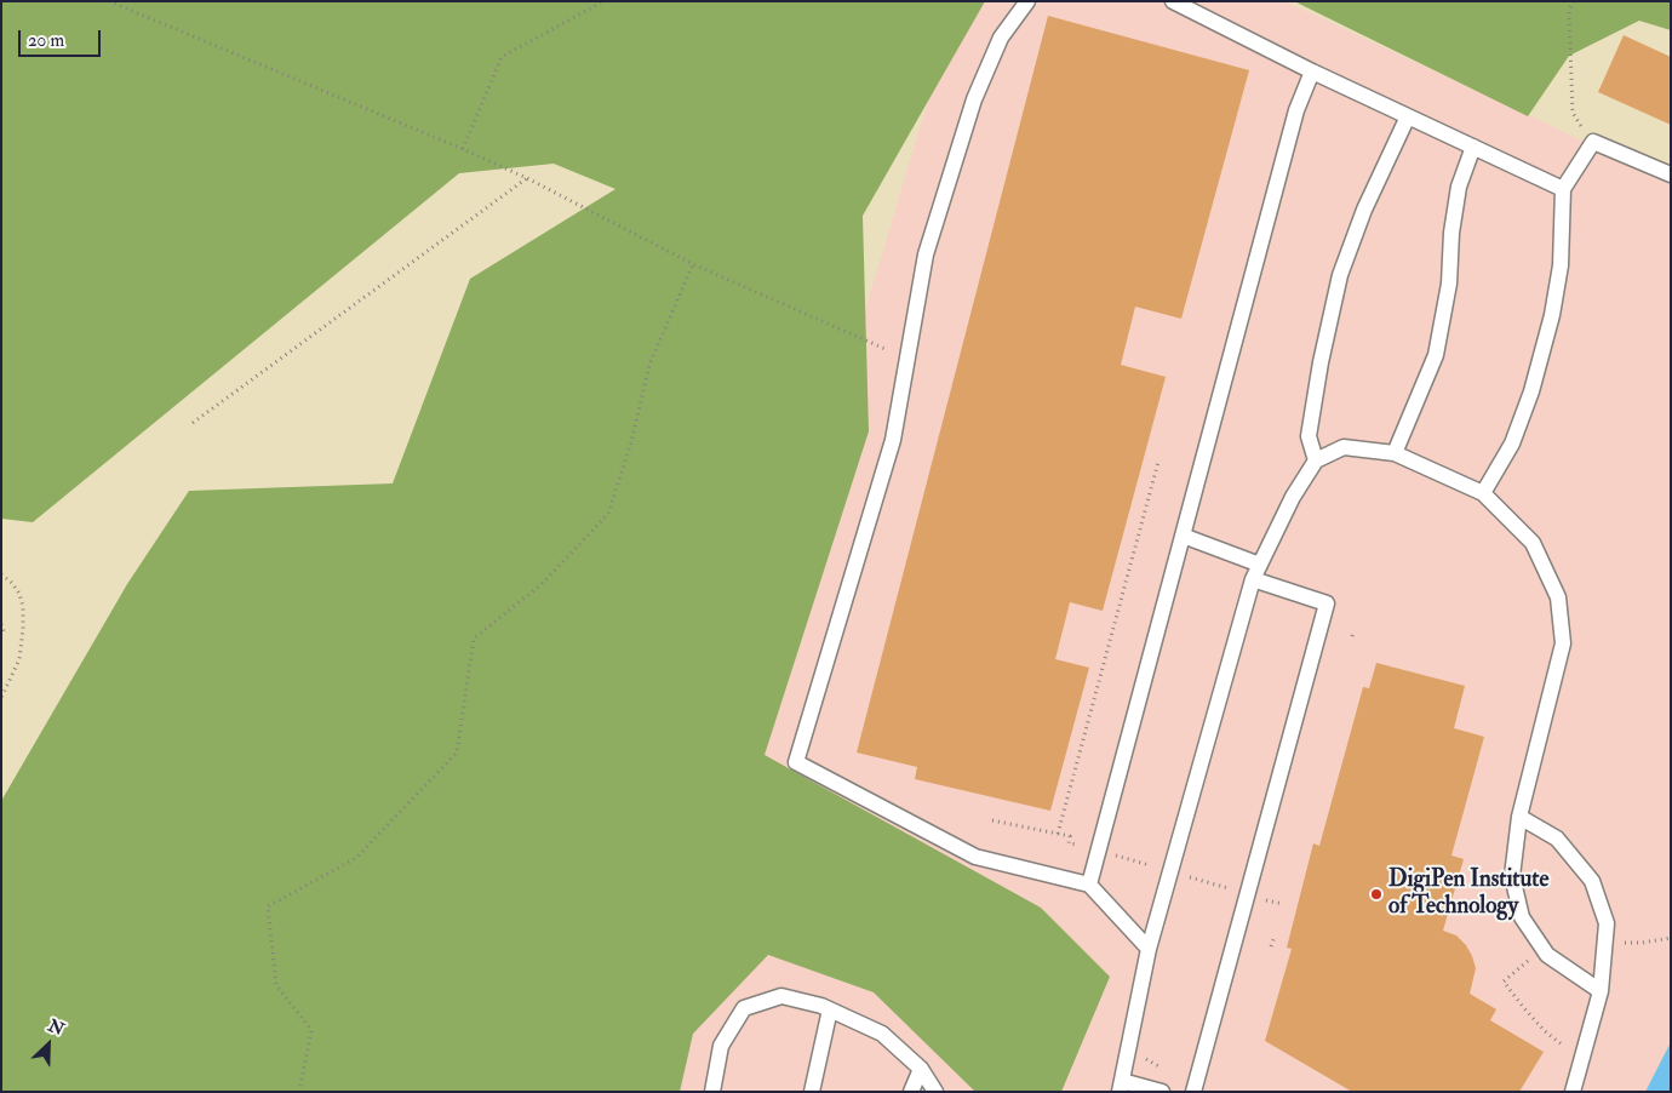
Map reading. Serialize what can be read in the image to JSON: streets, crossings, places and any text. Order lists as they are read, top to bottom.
{
  "places": ["DigiPen Institute of Technology"],
  "scale_bar": "20 m",
  "north": "top right"
}
